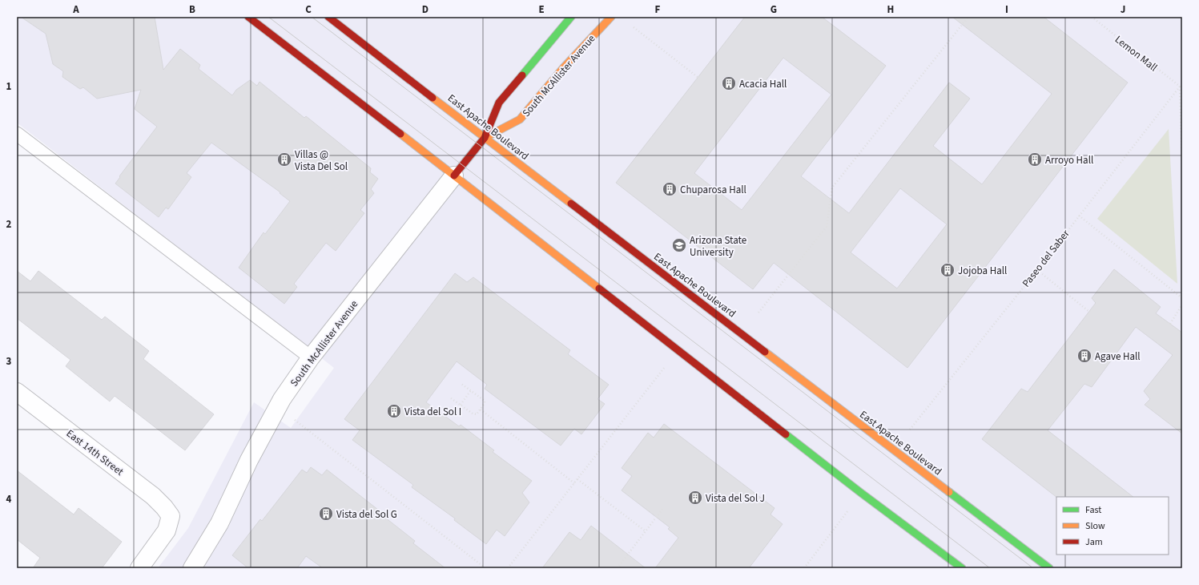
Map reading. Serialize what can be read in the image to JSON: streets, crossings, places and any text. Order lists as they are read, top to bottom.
{
  "streets": {
    "main road": ["South McAllister Avenue", "East Apache Boulevard"],
    "street": ["East 14th Street"],
    "path": ["Lemon Mall", "Paseo del Saber"]
  },
  "crossings": [
    ["Lemon Mall", "Paseo del Saber"],
    ["South McAllister Avenue", "East Apache Boulevard"]
  ],
  "places": {
    "building": [
      "Acacia Hall",
      "Villas @ Vista Del Sol",
      "Arroyo Hall",
      "Chuparosa Hall",
      "Jojoba Hall",
      "Agave Hall",
      "Vista del Sol I",
      "Vista del Sol J",
      "Vista del Sol G"
    ],
    "school or university": ["Arizona State University"]
  },
  "legend": ["Fast", "Slow", "Jam"],
  "grid": {
    "columns": [
      "A",
      "B",
      "C",
      "D",
      "E",
      "F",
      "G",
      "H",
      "I",
      "J"
    ],
    "rows": [
      "1",
      "2",
      "3",
      "4"
    ]
  }
}
